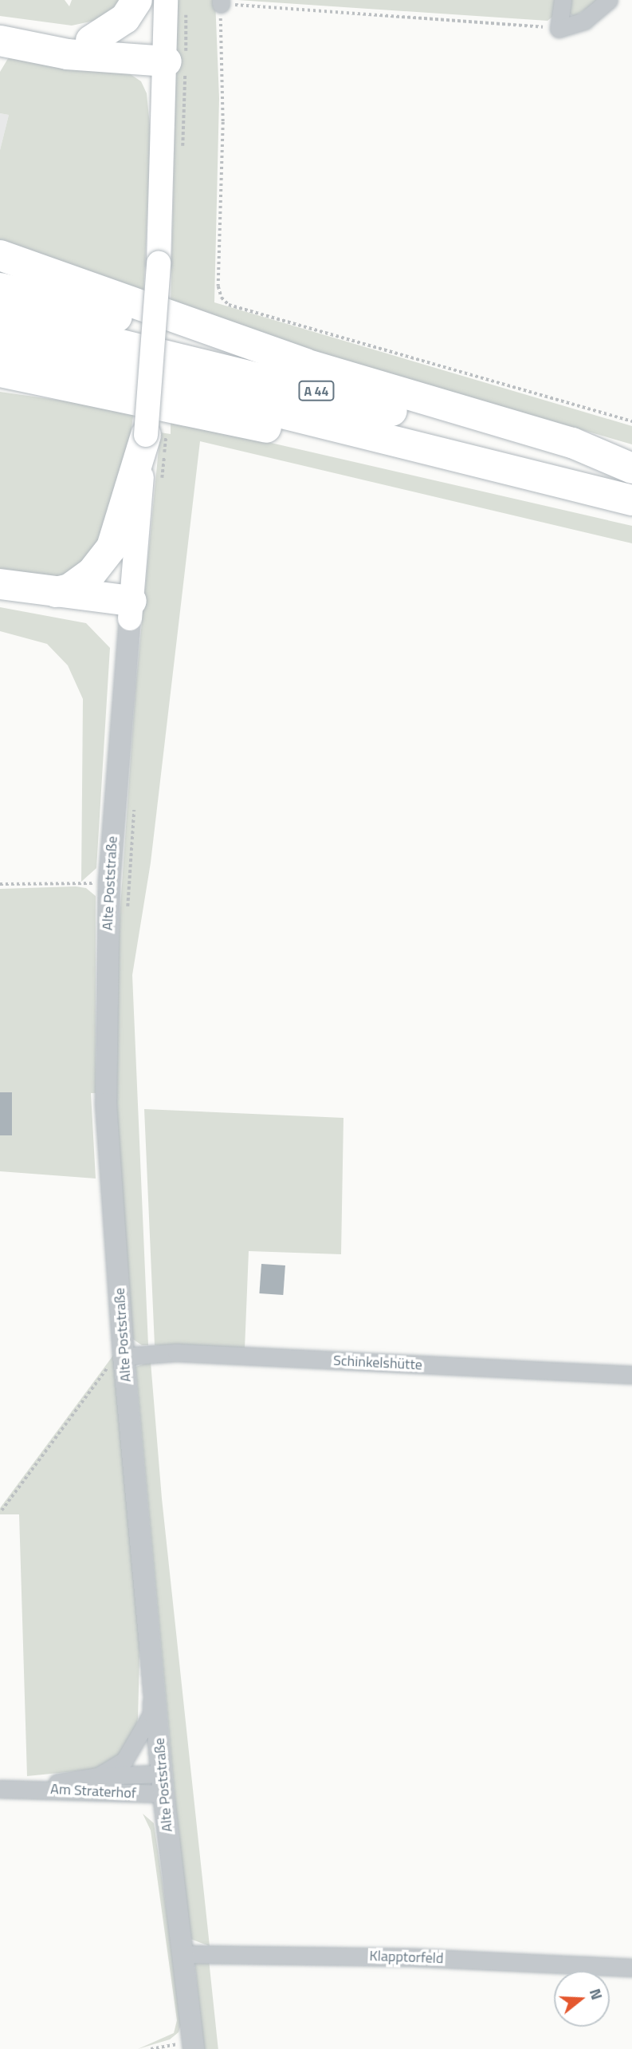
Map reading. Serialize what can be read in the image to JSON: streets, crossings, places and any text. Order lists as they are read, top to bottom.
{
  "streets": {
    "highway": ["A 44"],
    "street": [
      "Alte Poststraße",
      "Schinkelshütte",
      "Am Straterhof",
      "Klapptorfeld"
    ]
  },
  "crossings": [
    ["Alte Poststraße", "Schinkelshütte"],
    ["Alte Poststraße", "Am Straterhof"],
    ["Alte Poststraße", "Klapptorfeld"]
  ],
  "north": "right"
}
